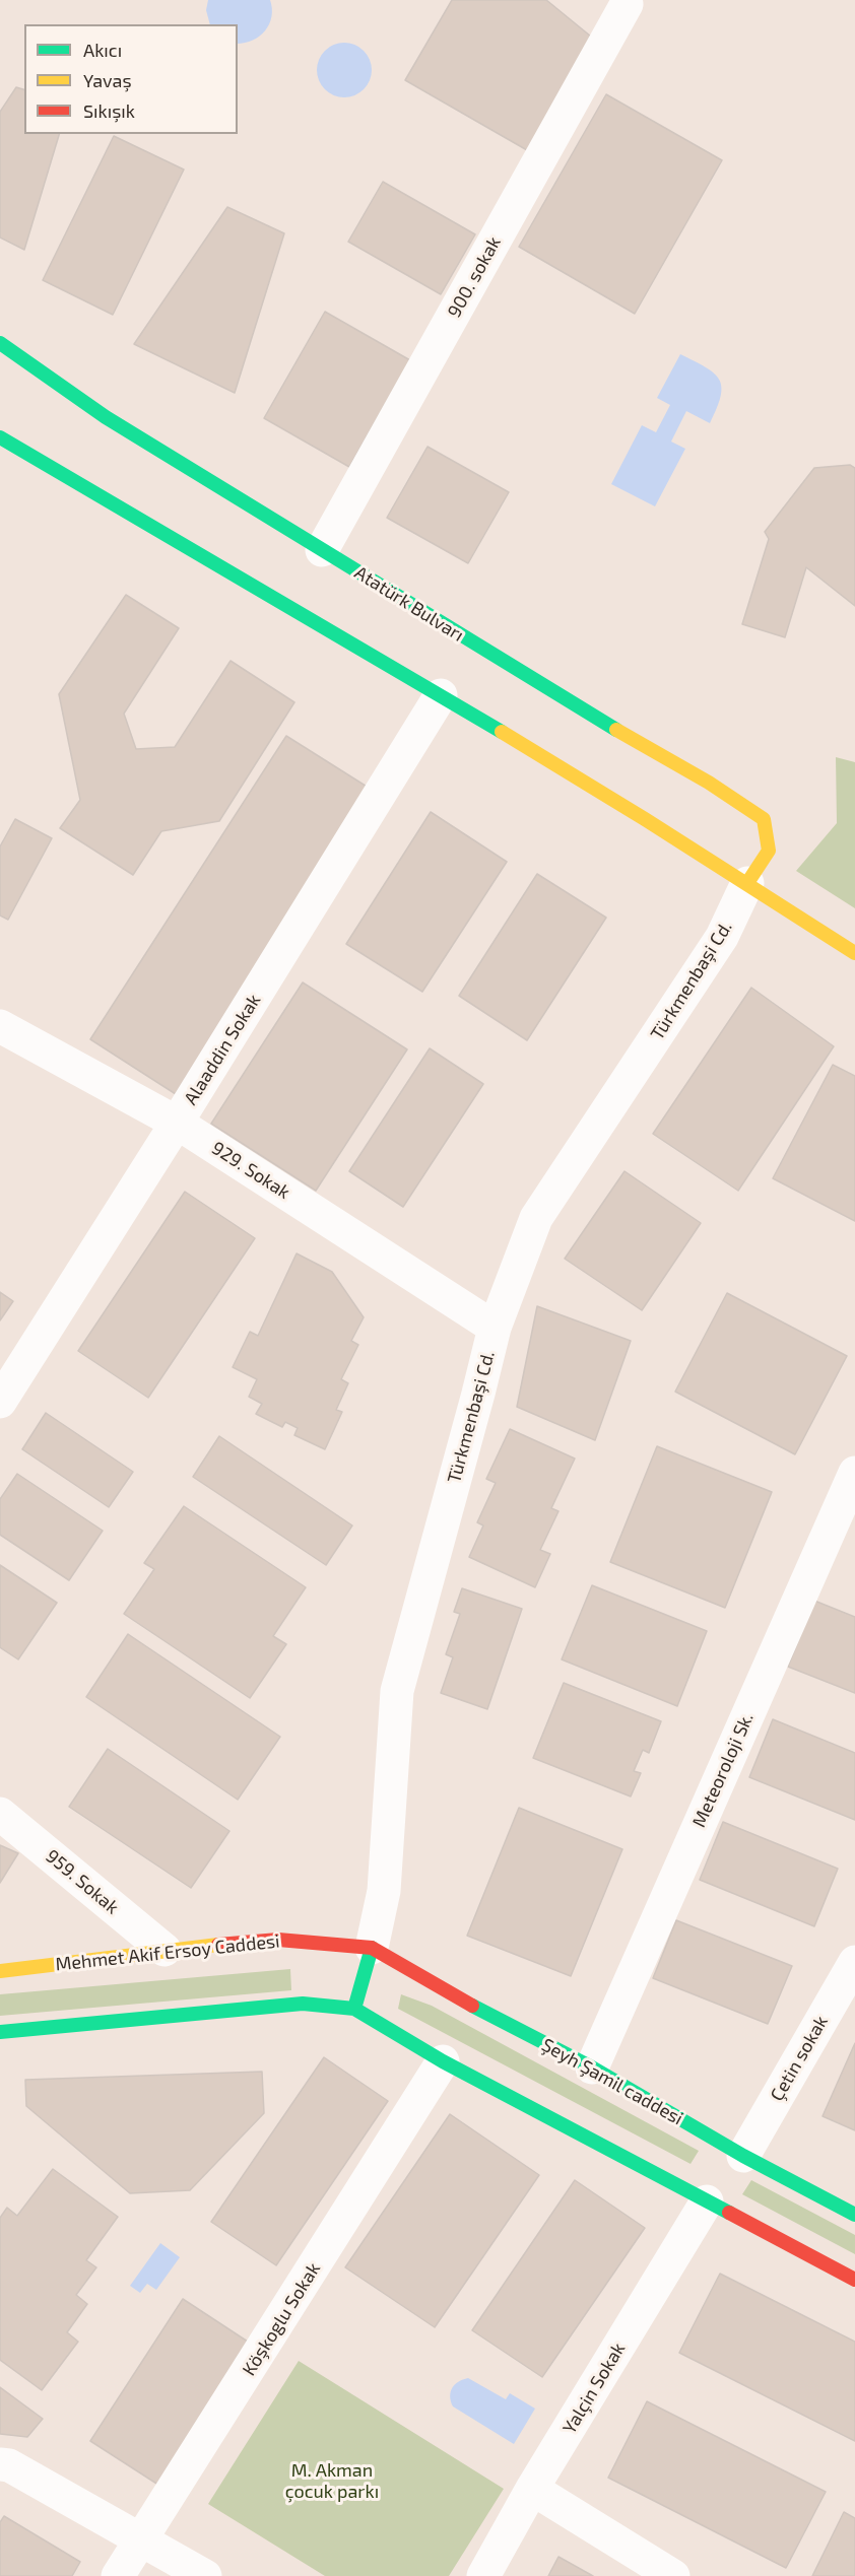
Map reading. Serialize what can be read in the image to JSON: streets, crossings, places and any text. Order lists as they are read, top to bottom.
{
  "streets": {
    "street": [
      "900. sokak",
      "Atatürk Bulvarı",
      "Türkmenbaşi Cd.",
      "Alaaddin Sokak",
      "929. Sokak",
      "Meteoroloji Sk.",
      "959. Sokak",
      "Mehmet Akif Ersoy Caddesi",
      "Çetin sokak",
      "Şeyh Şamil caddesi",
      "Köşkoglu Sokak",
      "Yalçin Sokak"
    ]
  },
  "crossings": [
    ["900. sokak", "Atatürk Bulvarı"],
    ["Atatürk Bulvarı", "Türkmenbaşi Cd."],
    ["Türkmenbaşi Cd.", "929. Sokak"],
    ["Türkmenbaşi Cd.", "Mehmet Akif Ersoy Caddesi"],
    ["Türkmenbaşi Cd.", "Şeyh Şamil caddesi"],
    ["Alaaddin Sokak", "929. Sokak"],
    ["Meteoroloji Sk.", "Şeyh Şamil caddesi"],
    ["959. Sokak", "Mehmet Akif Ersoy Caddesi"],
    ["Mehmet Akif Ersoy Caddesi", "Şeyh Şamil caddesi"],
    ["Çetin sokak", "Şeyh Şamil caddesi"]
  ],
  "parks": ["M. Akman çocuk parkı"],
  "legend": ["Akıcı", "Yavaş", "Sıkışık"]
}
